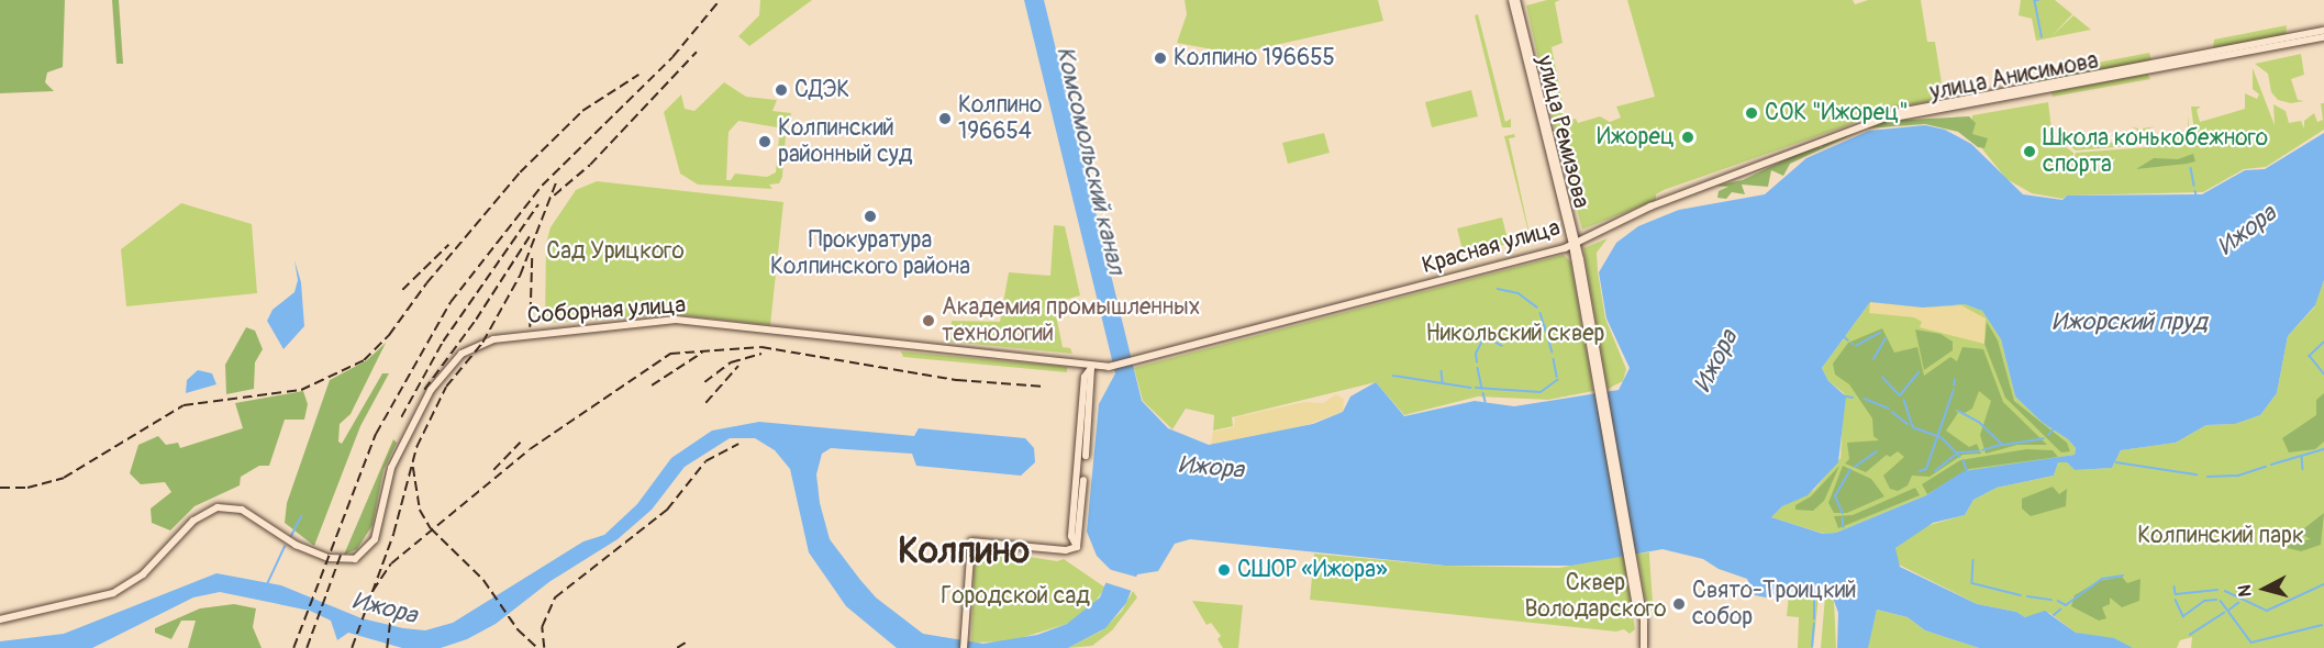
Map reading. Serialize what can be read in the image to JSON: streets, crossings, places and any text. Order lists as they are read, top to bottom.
{
  "streets": {
    "main road": [
      "улица Анисимова",
      "улица Ремизова",
      "Красная улица",
      "Соборная улица"
    ]
  },
  "crossings": [
    ["улица Анисимова", "Красная улица"],
    ["улица Ремизова", "Красная улица"],
    ["Красная улица", "Соборная улица"]
  ],
  "districts": ["Колпино"],
  "water": ["Комсомольский канал", "Ижора", "Ижорский пруд"],
  "parks": [
    "Сад Урицкого",
    "Никольский сквер",
    "Колпинский парк",
    "Сквер Володарского",
    "Городской сад"
  ],
  "places": [
    "Колпино 196655",
    "СДЭК",
    "СОК \"Ижорец\"",
    "Колпино 196654",
    "Ижорец",
    "Колпинский районный суд",
    "Школа конькобежного спорта",
    "Прокуратура Колпинского района",
    "Академия промышленных технологий",
    "СШОР «Ижора»",
    "Свято-Троицкий собор"
  ],
  "north": "left"
}
